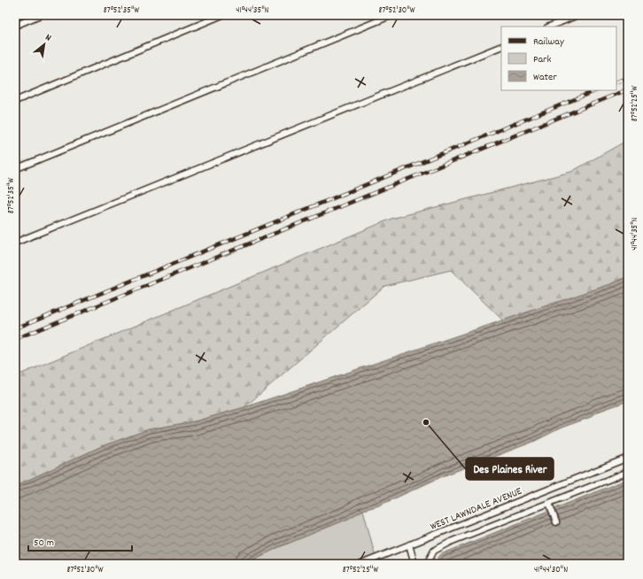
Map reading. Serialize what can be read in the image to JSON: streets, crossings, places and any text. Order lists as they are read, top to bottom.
{
  "streets": {
    "lane": ["WEST LAWNDALE AVENUE"]
  },
  "places": ["Des Plaines River"],
  "legend": ["Railway", "Park", "Water"],
  "scale_bar": "50 m",
  "north": "top right",
  "coordinates": [
    "87°52'35\"W",
    "41°44'35\"N",
    "87°52'30\"W",
    "87°52'25\"W",
    "41°44'30\"N"
  ]
}
